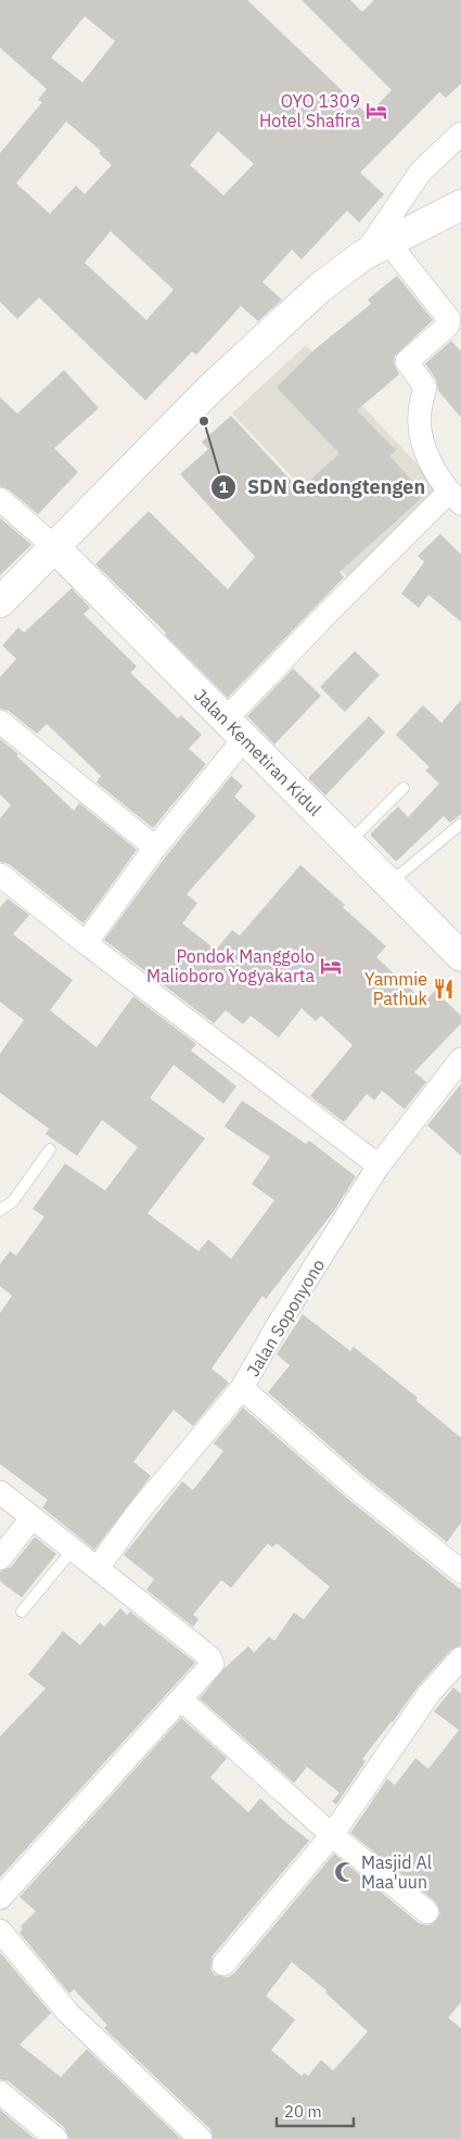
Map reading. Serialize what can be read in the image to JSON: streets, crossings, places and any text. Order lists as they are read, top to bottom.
{
  "streets": {
    "main road": ["Jalan Kemetiran Kidul"],
    "street": ["Jalan Soponyono"]
  },
  "places": {
    "hotel": ["OYO 1309 Hotel Shafira", "Pondok Manggolo Malioboro Yogyakarta"],
    "other": ["SDN Gedongtengen"],
    "restaurant": ["Yammie Pathuk"],
    "mosque": ["Masjid Al Maa'uun"]
  },
  "scale_bar": "20 m"
}
